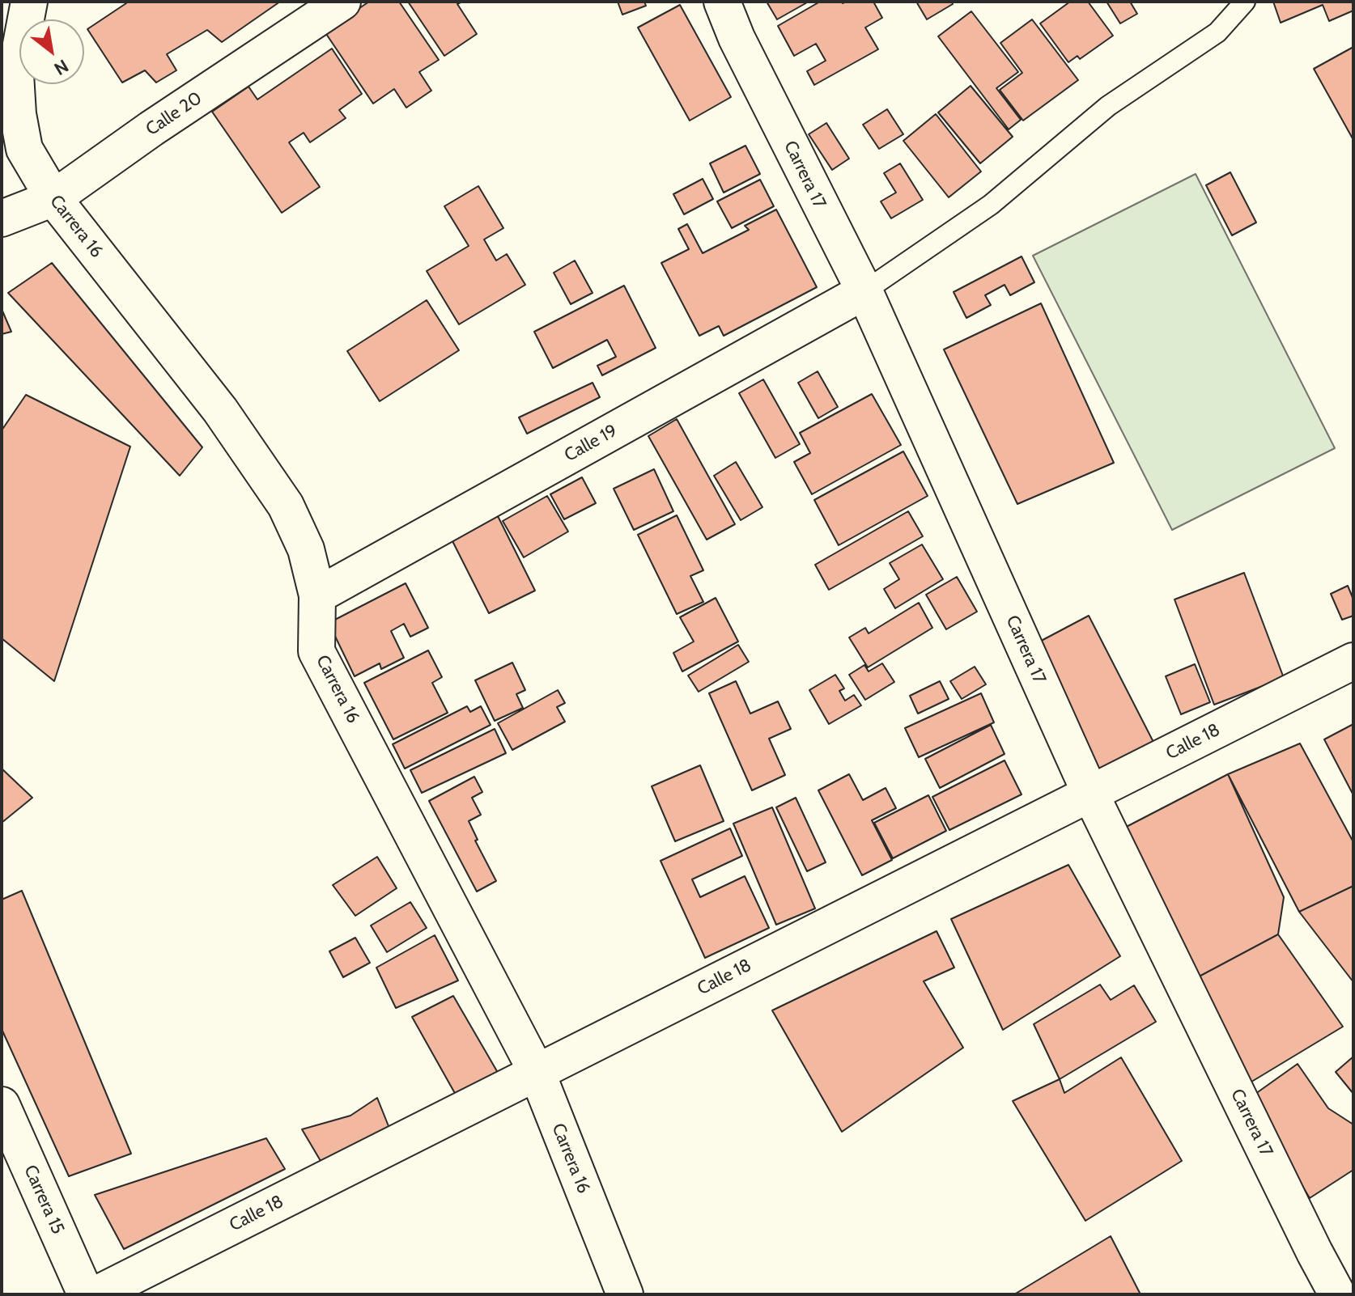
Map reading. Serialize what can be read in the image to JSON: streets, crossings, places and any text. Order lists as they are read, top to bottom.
{
  "streets": {
    "street": [
      "Calle 20",
      "Carrera 17",
      "Carrera 16",
      "Calle 19",
      "Calle 18",
      "Carrera 15"
    ]
  },
  "crossings": [
    ["Calle 20", "Carrera 16"],
    ["Carrera 17", "Calle 19"],
    ["Carrera 17", "Calle 18"],
    ["Carrera 16", "Calle 19"],
    ["Carrera 16", "Calle 18"]
  ],
  "north": "bottom right"
}
